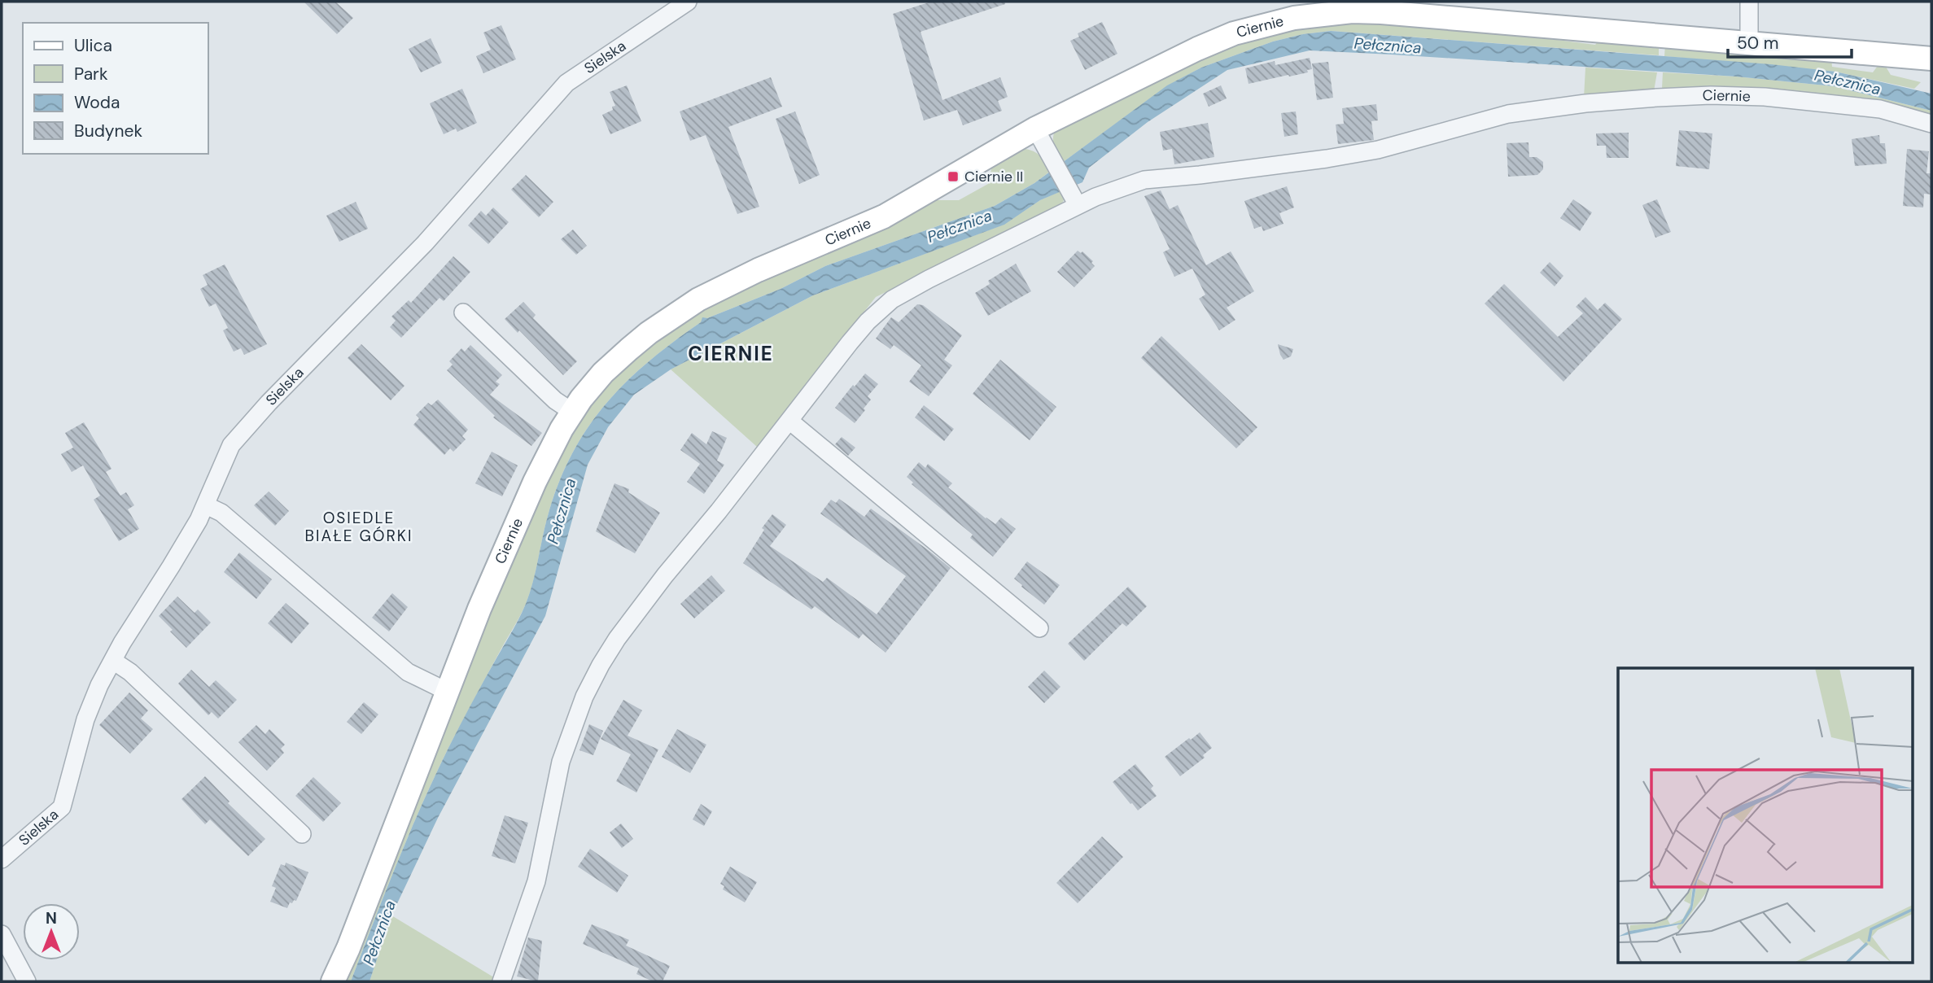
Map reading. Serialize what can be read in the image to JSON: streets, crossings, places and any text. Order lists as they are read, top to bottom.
{
  "streets": {
    "street": ["Ciernie", "Sielska"]
  },
  "districts": ["CIERNIE", "OSIEDLE BIAŁE GÓRKI"],
  "water": ["Pełcznica"],
  "places": {
    "transit": ["Ciernie II"]
  },
  "legend": [
    "Ulica",
    "Park",
    "Woda",
    "Budynek"
  ],
  "scale_bar": "50 m",
  "north": "top"
}
